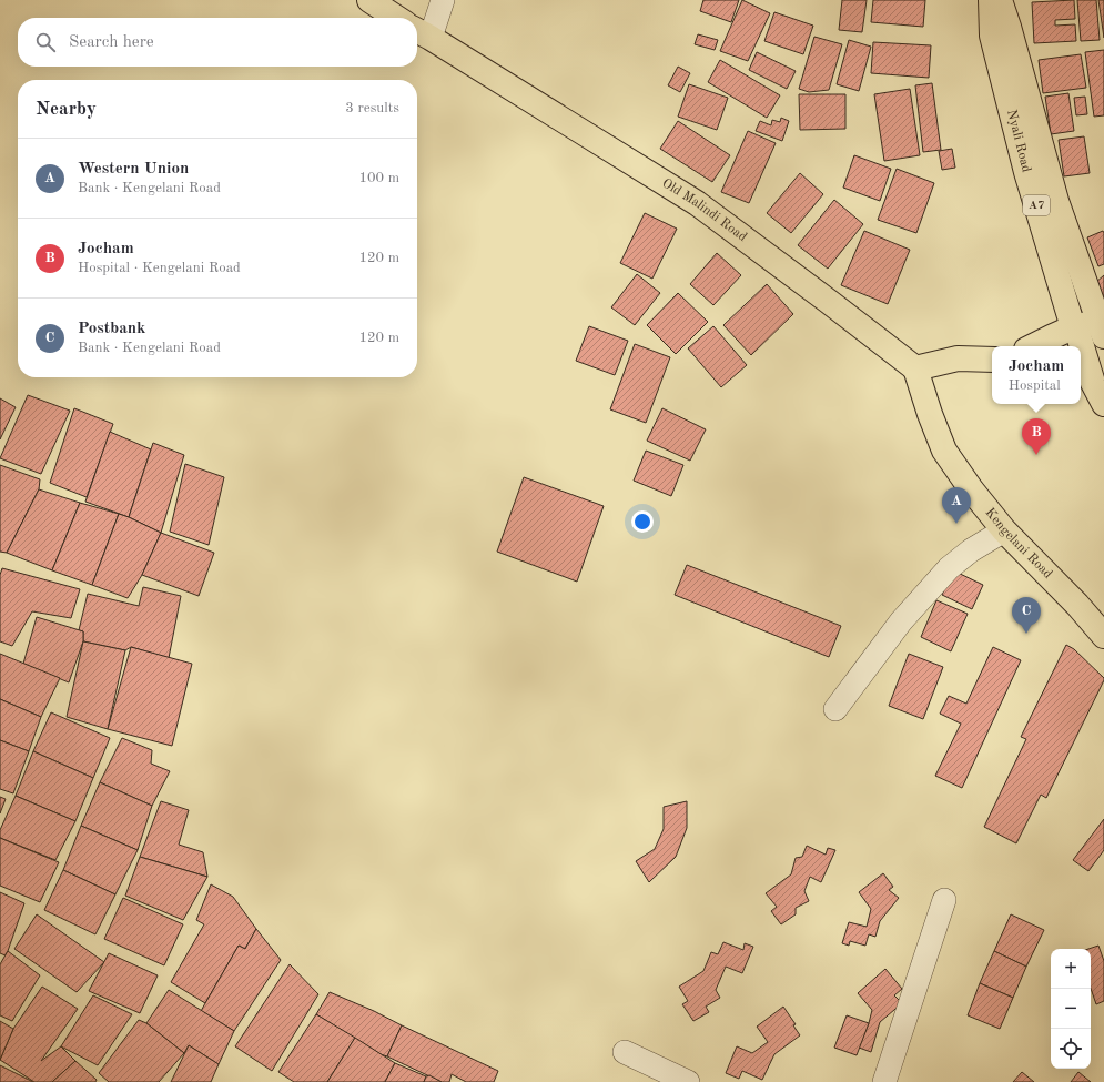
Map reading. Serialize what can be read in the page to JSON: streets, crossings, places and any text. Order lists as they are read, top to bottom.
{
  "streets": {
    "main road": [
      "Nyali Road",
      "A7",
      "Old Malindi Road",
      "Kengelani Road"
    ]
  },
  "crossings": [
    ["Old Malindi Road", "Kengelani Road"]
  ],
  "page": {
    "search": "Search here",
    "heading": ["Nearby", "3 results"],
    "list": [
      {
        "mark": "A",
        "name": "Western Union",
        "note": "Bank · Kengelani Road",
        "value": "100 m"
      },
      {
        "mark": "B",
        "name": "Jocham",
        "note": "Hospital · Kengelani Road",
        "value": "120 m"
      },
      {
        "mark": "C",
        "name": "Postbank",
        "note": "Bank · Kengelani Road",
        "value": "120 m"
      }
    ],
    "popup": ["Jocham", "Hospital"],
    "pins": ["B", "A", "C"],
    "map_buttons": ["+", "−"]
  }
}
